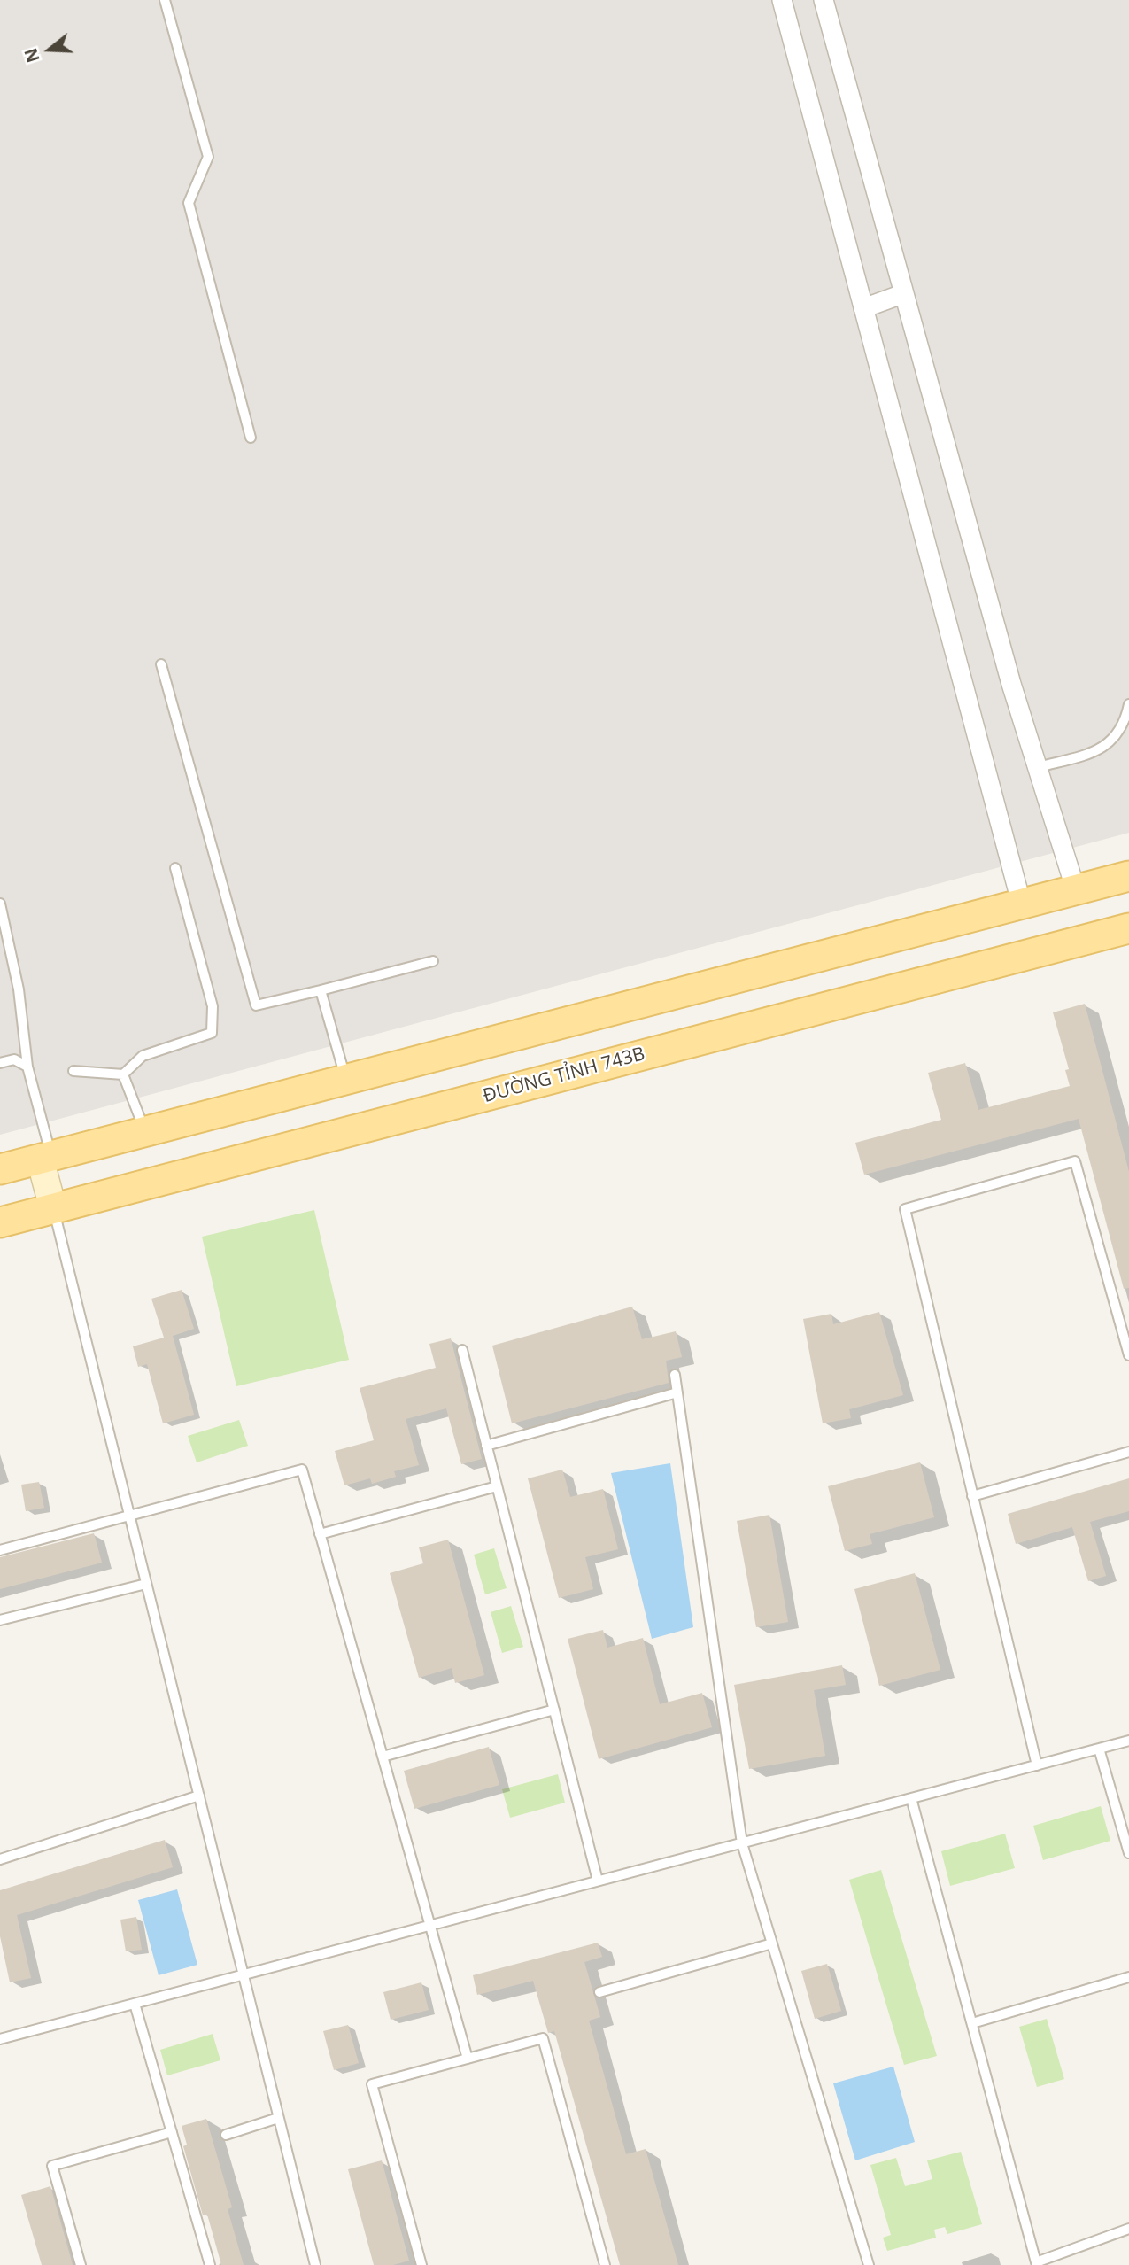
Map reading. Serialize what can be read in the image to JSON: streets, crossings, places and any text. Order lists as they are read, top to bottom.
{
  "streets": {
    "main road": ["ĐƯỜNG TỈNH 743B"]
  },
  "north": "left"
}
